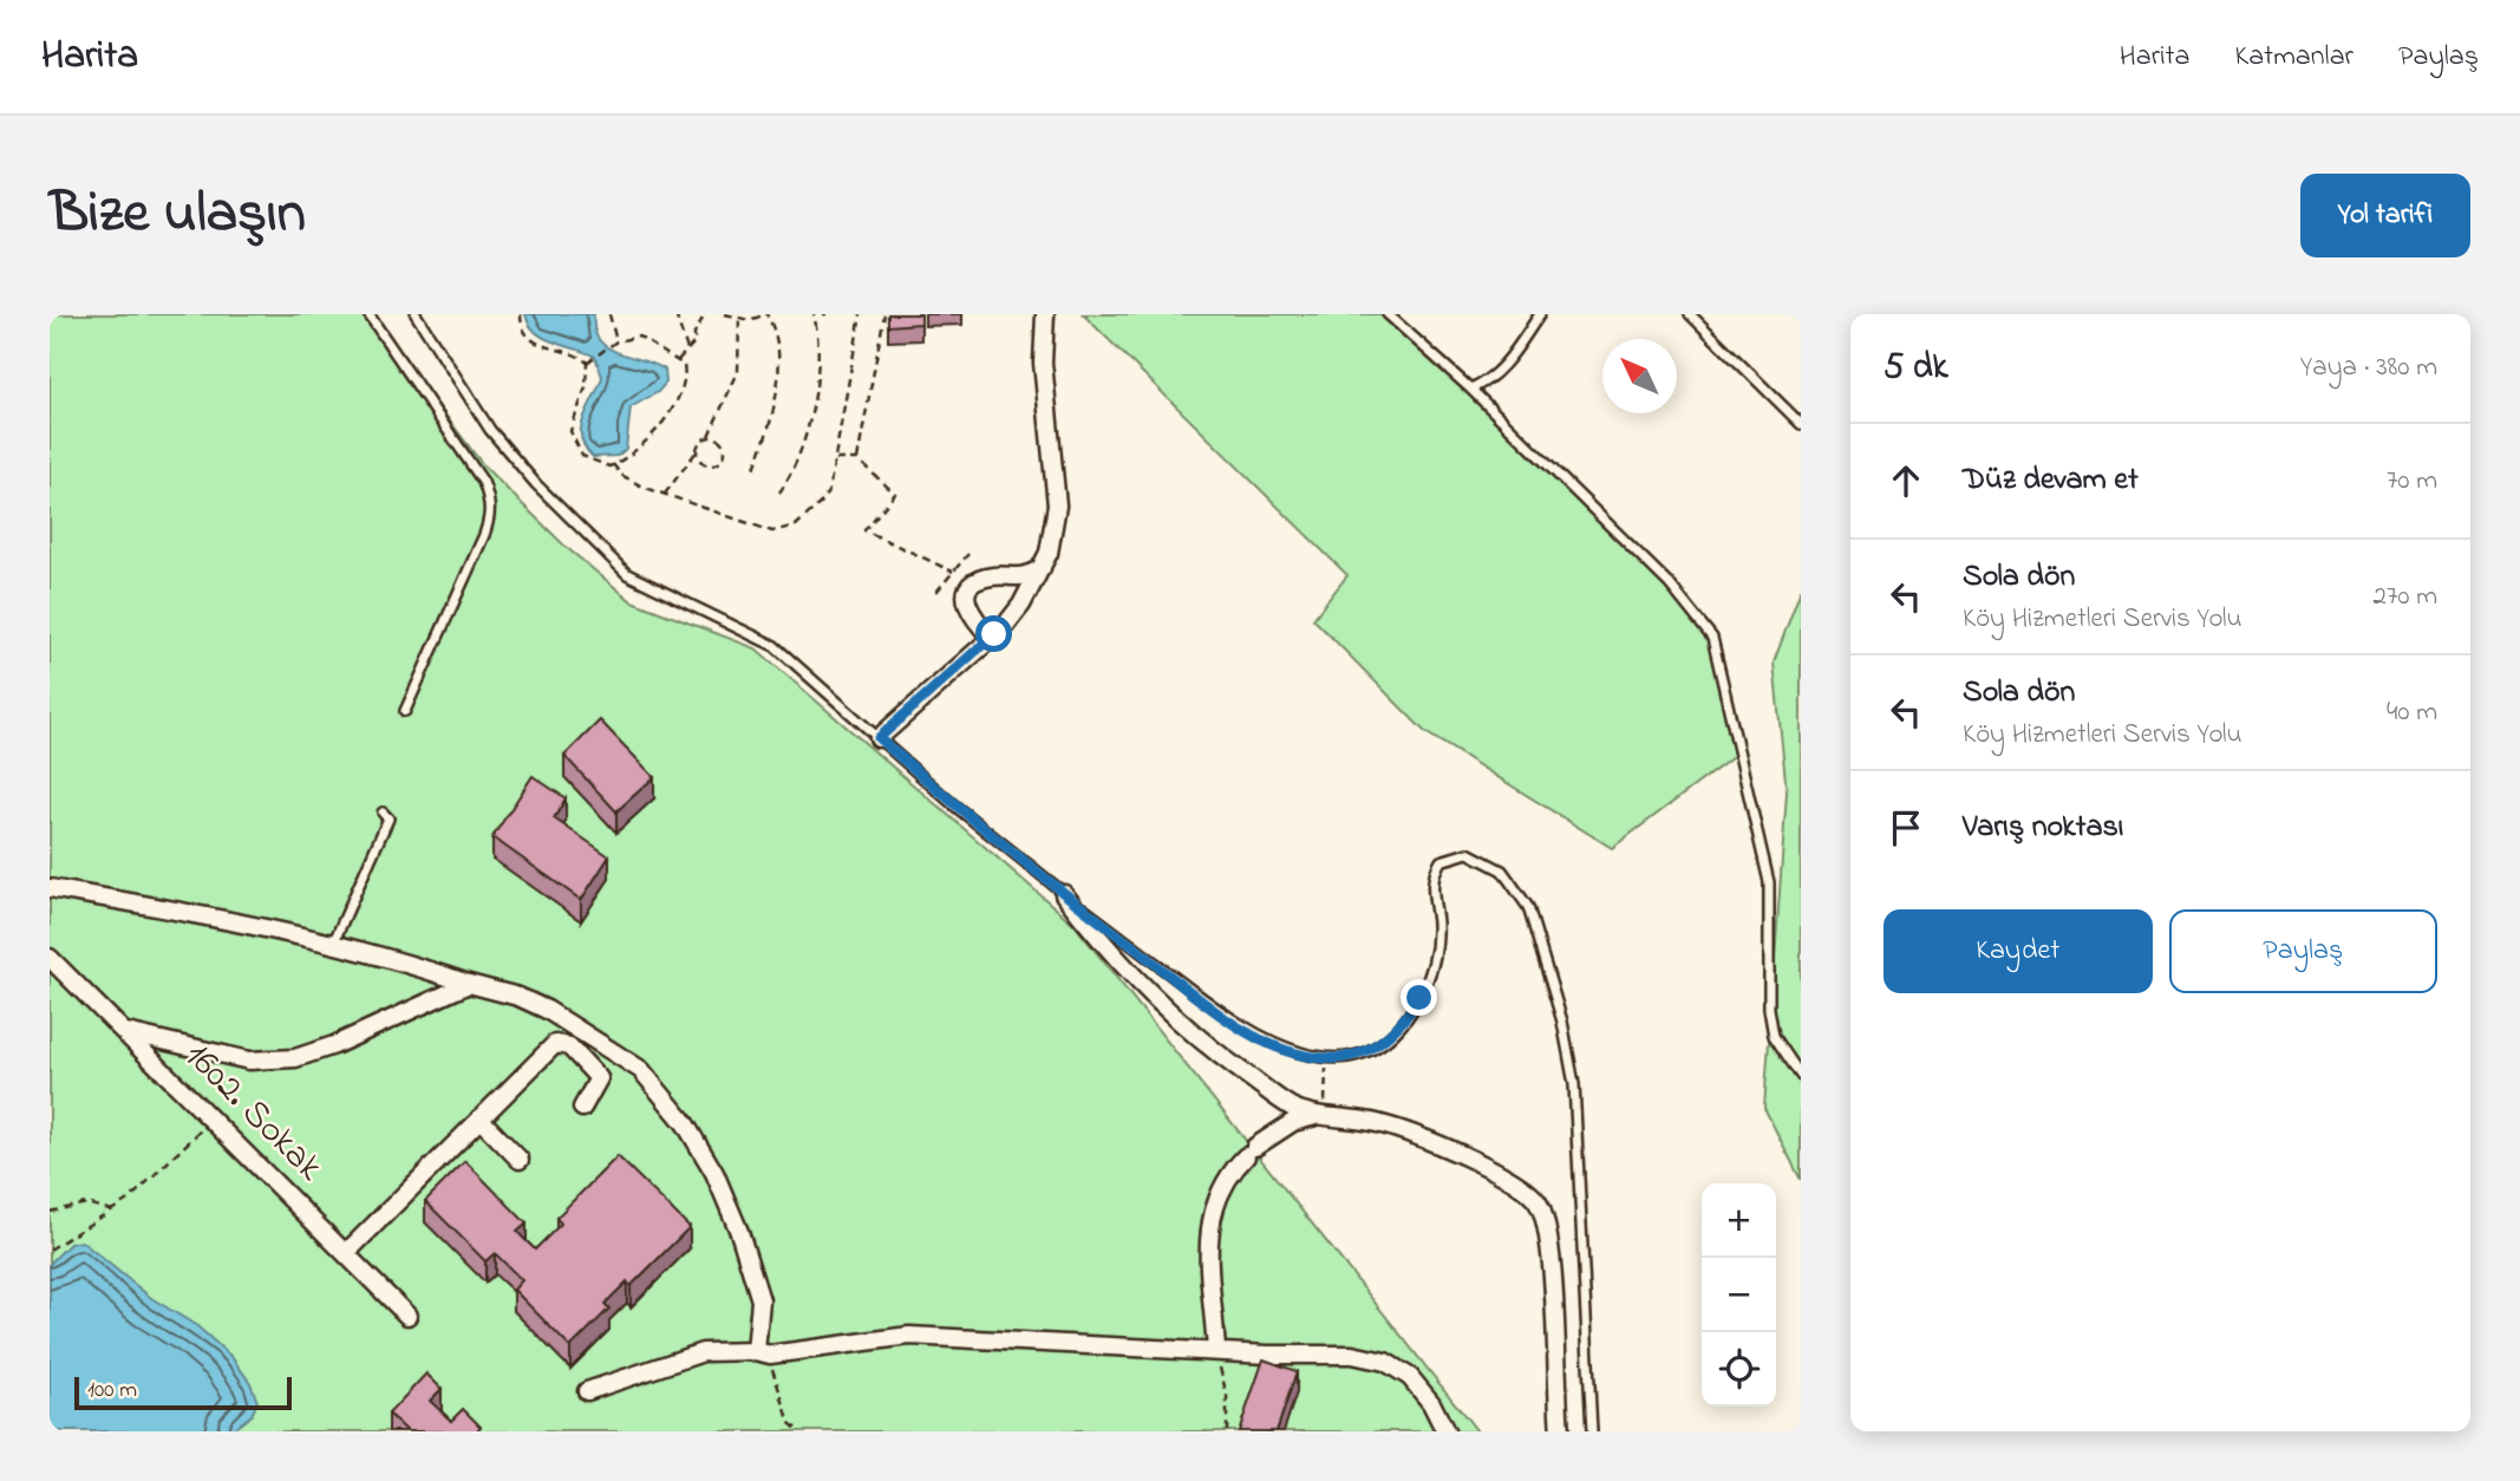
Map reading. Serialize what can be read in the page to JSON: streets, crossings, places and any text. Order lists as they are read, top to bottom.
{
  "streets": {
    "street": ["1602. Sokak"]
  },
  "scale_bar": "100 m",
  "north": "top left",
  "page": {
    "header": "Harita",
    "nav": ["Harita", "Katmanlar", "Paylaş"],
    "title": "Bize ulaşın",
    "buttons": [
      "Yol tarifi",
      ["Kaydet", "Paylaş"]
    ],
    "heading": ["5 dk", "Yaya · 380 m"],
    "list": [
      ["Düz devam et", "70 m"],
      ["Sola dön", "Köy Hizmetleri Servis Yolu", "270 m"],
      ["Sola dön", "Köy Hizmetleri Servis Yolu", "40 m"],
      "Varış noktası"
    ],
    "map_buttons": ["+", "−"],
    "scale": "100 m"
  }
}
